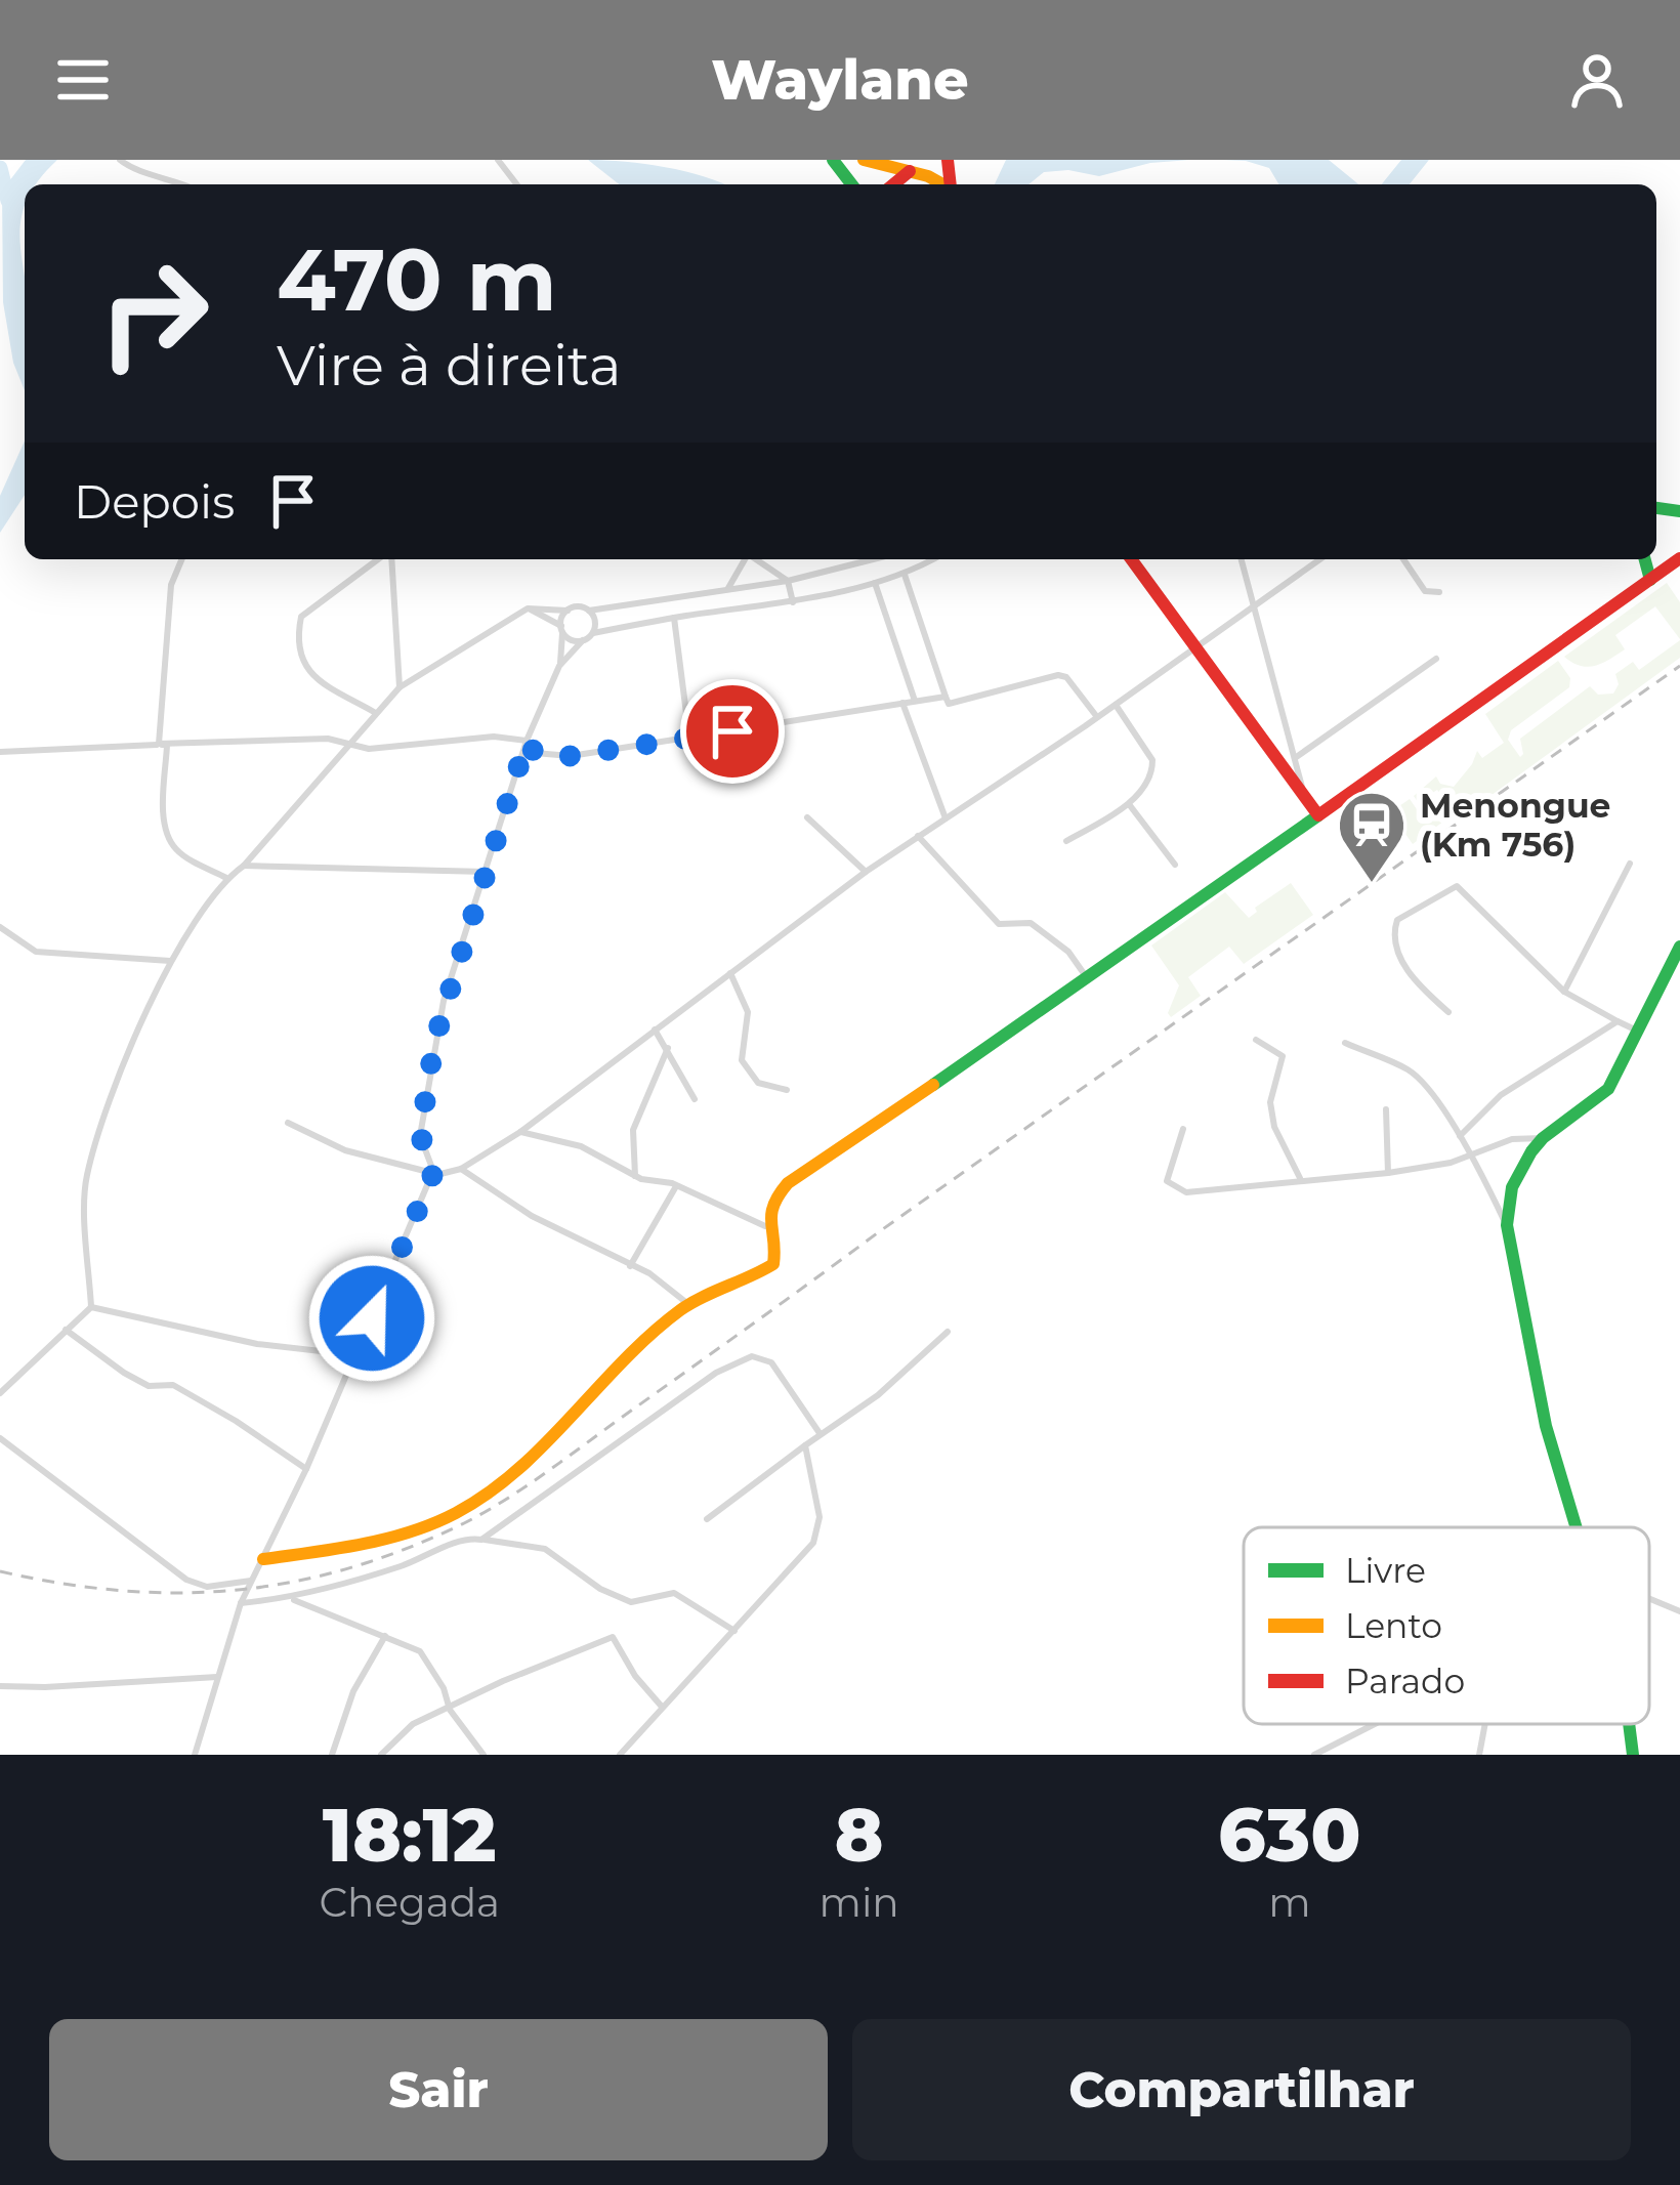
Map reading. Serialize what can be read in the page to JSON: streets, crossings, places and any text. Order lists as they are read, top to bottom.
{
  "places": {
    "station": ["Menongue (Km 756)"]
  },
  "legend": ["Livre", "Lento", "Parado"],
  "page": {
    "header": "Waylane",
    "turn": ["470 m", "Vire à direita"],
    "then": "Depois",
    "eta": [
      "18:12",
      "Chegada",
      "8",
      "min",
      "630",
      "m"
    ],
    "buttons": ["Sair", "Compartilhar"]
  }
}
